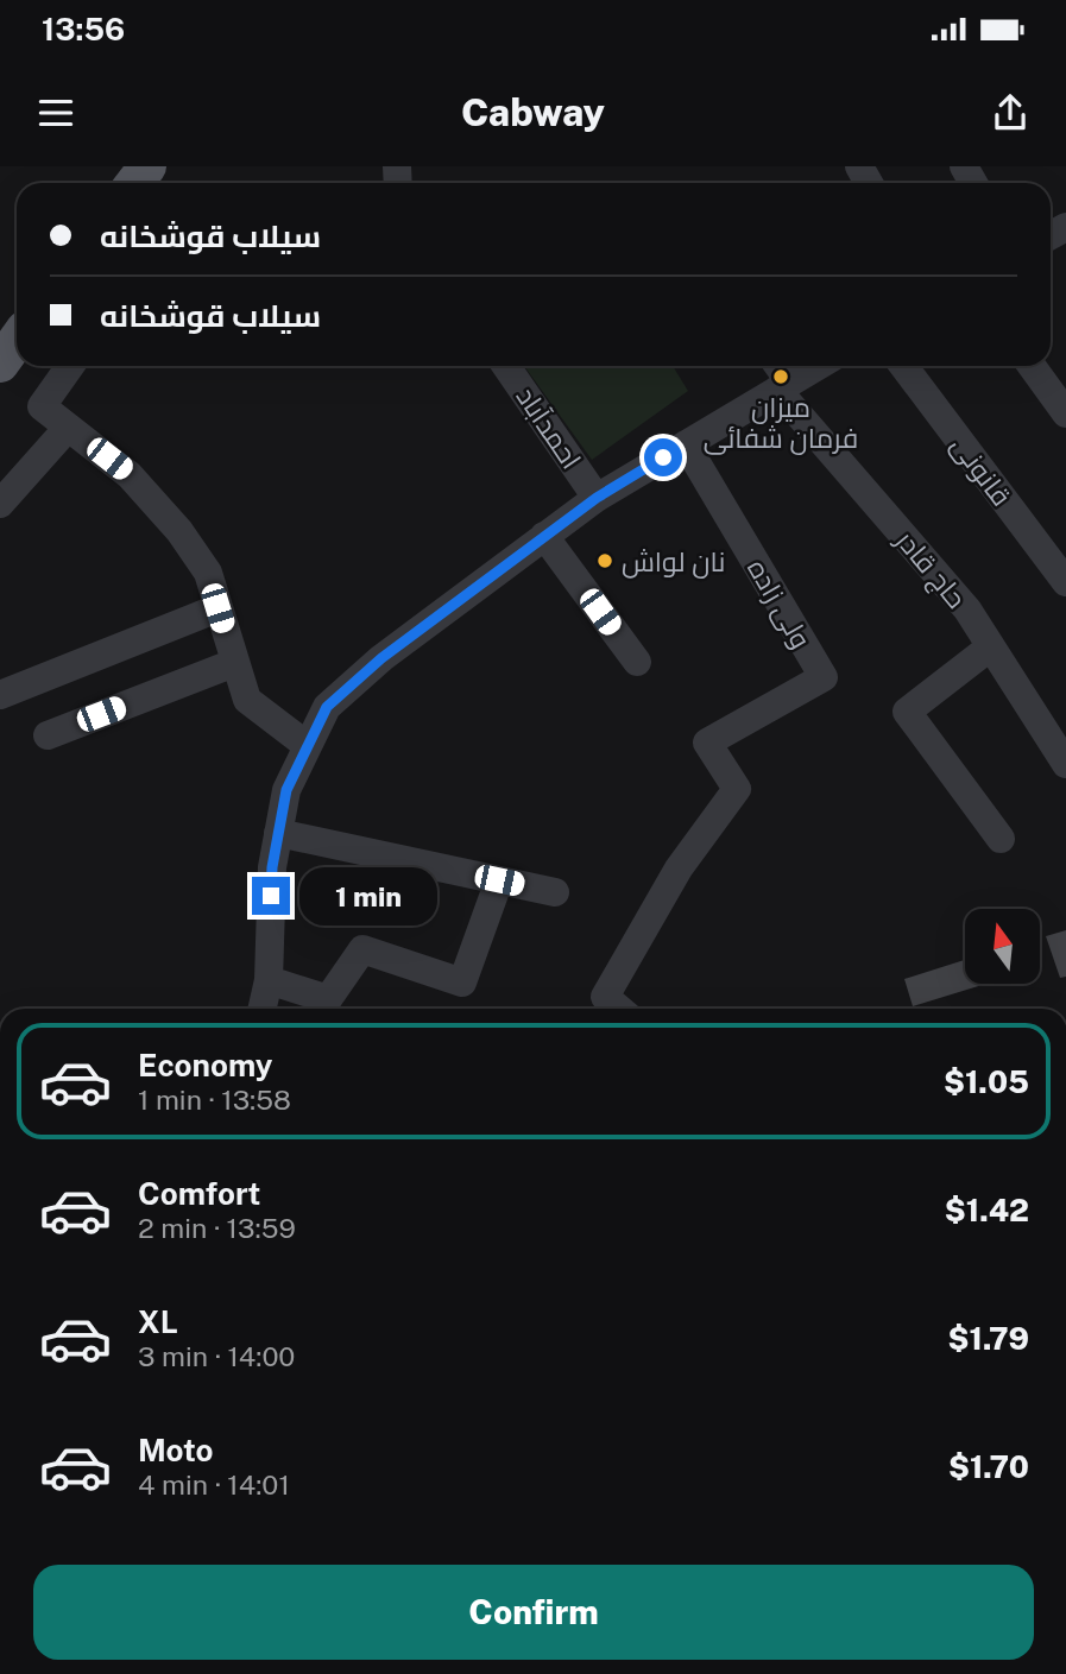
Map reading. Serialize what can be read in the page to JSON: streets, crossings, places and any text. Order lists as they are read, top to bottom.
{
  "streets": {
    "street": [
      "احمدآباد",
      "قانونی",
      "حاج قادر",
      "ولی زاده"
    ]
  },
  "places": ["میزان فرمان شفائی", "نان لواش"],
  "north": "top",
  "page": {
    "status": "13:56",
    "header": "Cabway",
    "banner": ["سیلاب قوشخانه", "سیلاب قوشخانه"],
    "bubble": "1 min",
    "list": [
      {
        "name": "Economy",
        "note": "1 min · 13:58",
        "value": "$1.05"
      },
      {
        "name": "Comfort",
        "note": "2 min · 13:59",
        "value": "$1.42"
      },
      {
        "name": "XL",
        "note": "3 min · 14:00",
        "value": "$1.79"
      },
      {
        "name": "Moto",
        "note": "4 min · 14:01",
        "value": "$1.70"
      }
    ],
    "buttons": "Confirm"
  }
}
